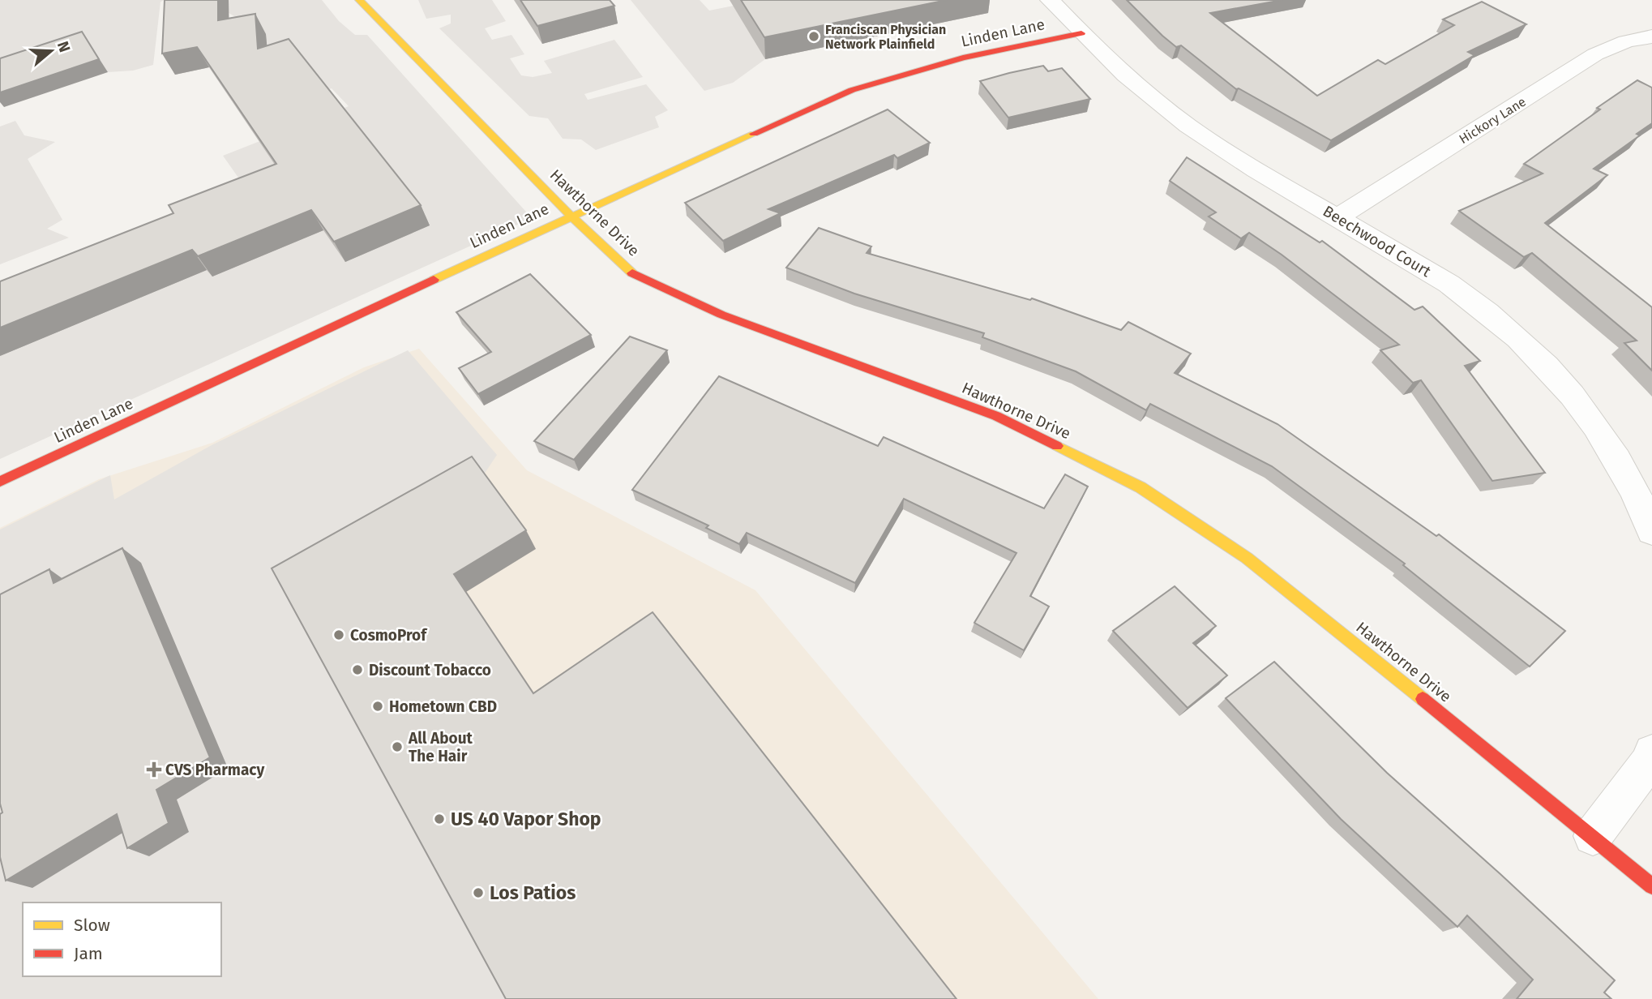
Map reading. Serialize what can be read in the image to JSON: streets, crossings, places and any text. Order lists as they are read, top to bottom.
{
  "streets": {
    "street": [
      "Linden Lane",
      "Hickory Lane",
      "Hawthorne Drive",
      "Beechwood Court"
    ]
  },
  "crossings": [
    ["Linden Lane", "Hawthorne Drive"],
    ["Linden Lane", "Beechwood Court"],
    ["Hickory Lane", "Beechwood Court"]
  ],
  "places": {
    "other": [
      "Franciscan Physician Network Plainfield",
      "CosmoProf",
      "Discount Tobacco",
      "Hometown CBD",
      "All About The Hair",
      "US 40 Vapor Shop",
      "Los Patios"
    ],
    "health": ["CVS Pharmacy"]
  },
  "legend": ["Slow", "Jam"],
  "north": "right"
}
